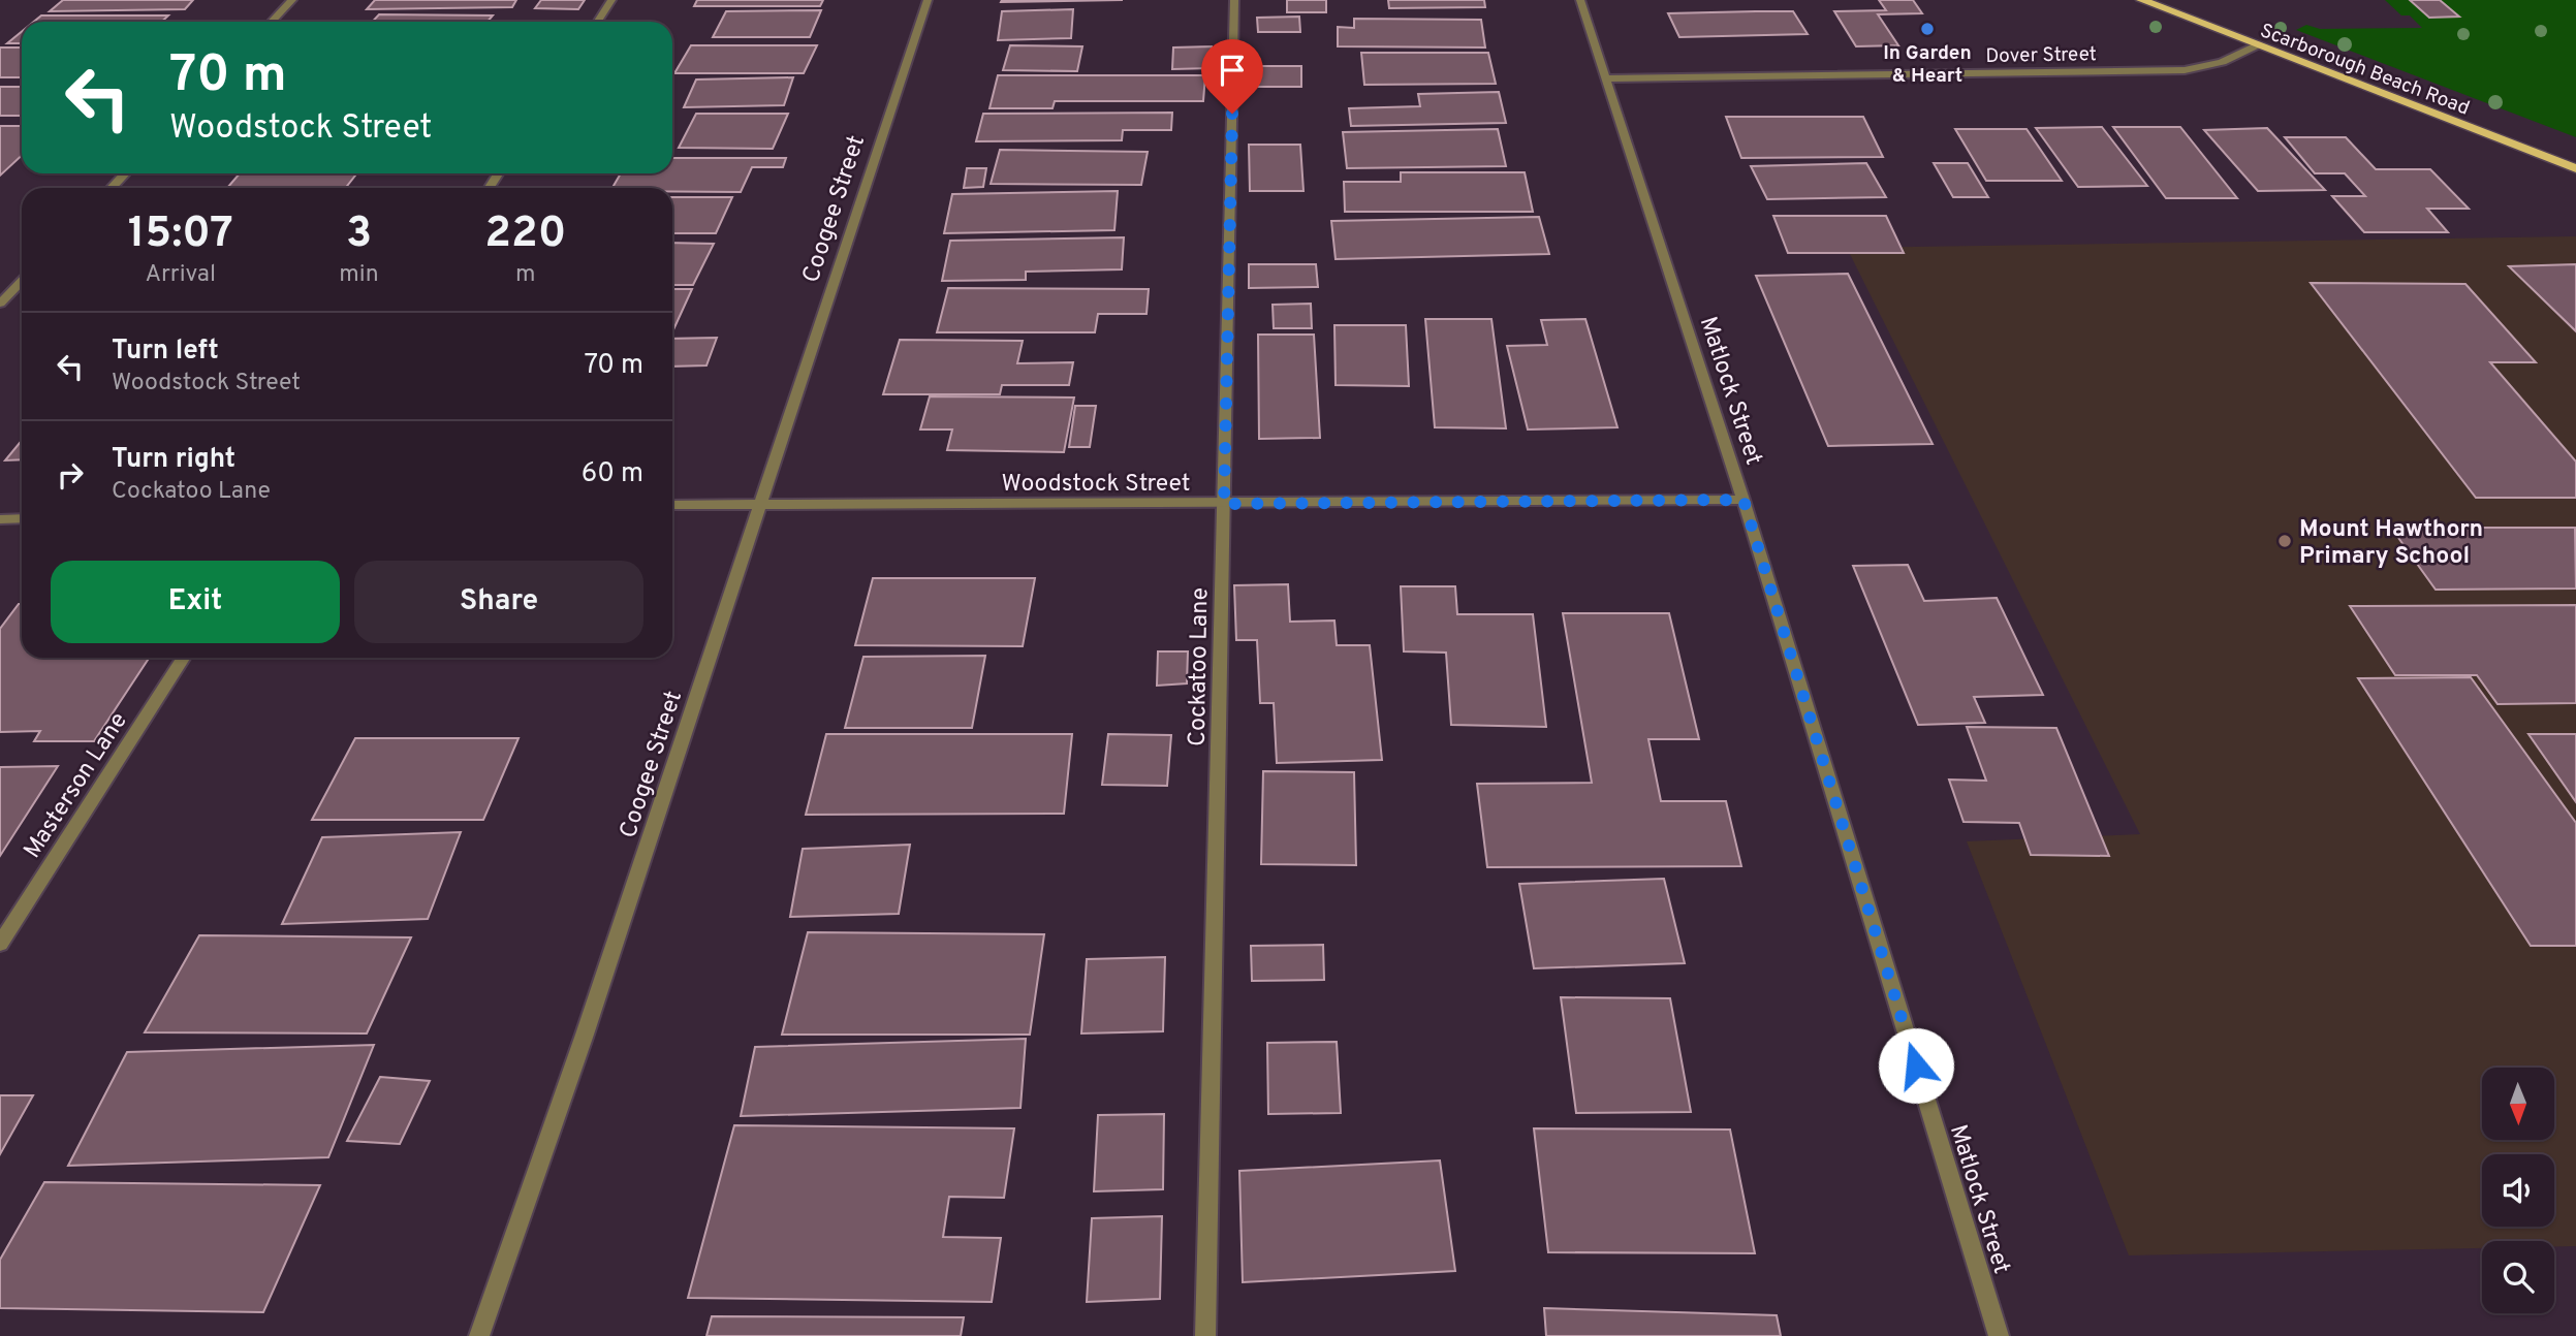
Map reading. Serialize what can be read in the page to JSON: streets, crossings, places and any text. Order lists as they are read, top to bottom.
{
  "streets": {
    "main road": ["Scarborough Beach Road"],
    "street": [
      "Dover Street",
      "Coogee Street",
      "Matlock Street",
      "Woodstock Street",
      "Cockatoo Lane",
      "Masterson Lane"
    ]
  },
  "crossings": [
    ["Dover Street", "Scarborough Beach Road"],
    ["Dover Street", "Matlock Street"],
    ["Coogee Street", "Woodstock Street"],
    ["Matlock Street", "Woodstock Street"],
    ["Woodstock Street", "Cockatoo Lane"]
  ],
  "places": ["In Garden & Heart", "Mount Hawthorn Primary School"],
  "north": "bottom",
  "page": {
    "turn": ["70 m", "Woodstock Street"],
    "eta": [
      "15:07",
      "Arrival",
      "3",
      "min",
      "220",
      "m"
    ],
    "list": [
      {
        "name": "Turn left",
        "note": "Woodstock Street",
        "value": "70 m"
      },
      {
        "name": "Turn right",
        "note": "Cockatoo Lane",
        "value": "60 m"
      }
    ],
    "buttons": ["Exit", "Share"]
  }
}
